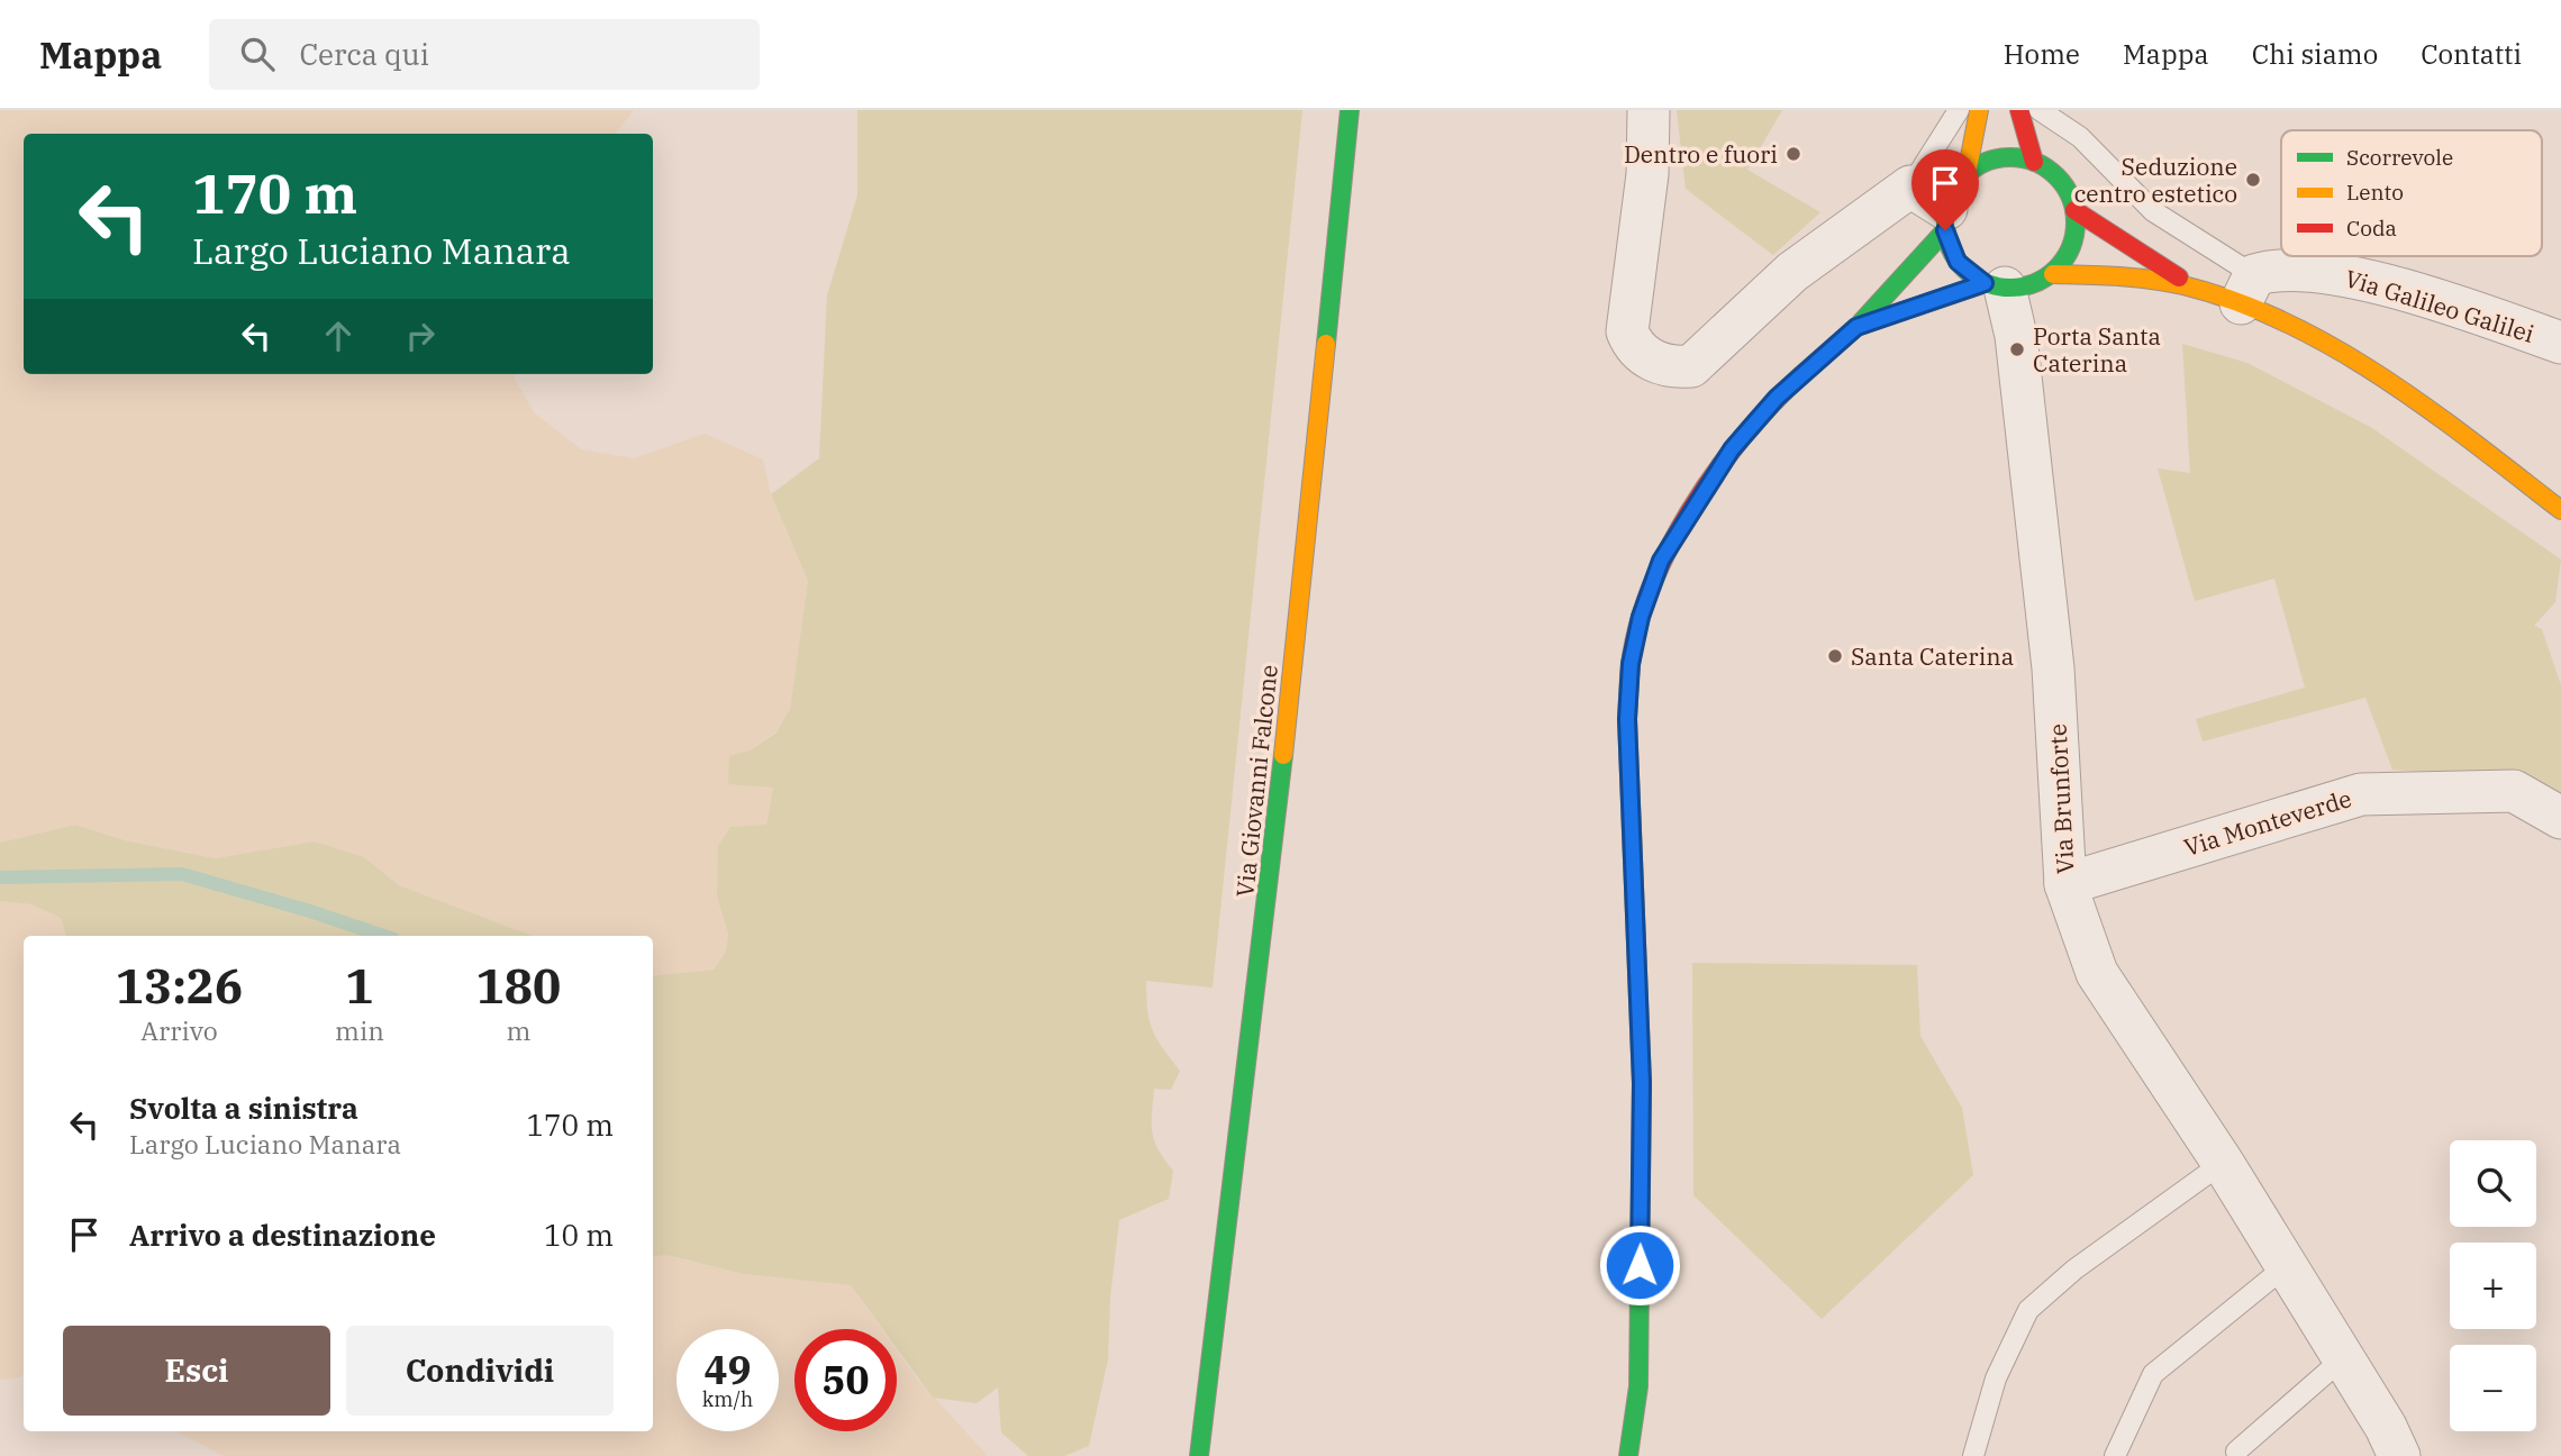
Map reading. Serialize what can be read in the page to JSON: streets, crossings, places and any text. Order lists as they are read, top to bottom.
{
  "streets": {
    "main road": ["Via Giovanni Falcone"],
    "street": ["Via Galileo Galilei", "Via Brunforte", "Via Monteverde"]
  },
  "crossings": [
    ["Via Brunforte", "Via Monteverde"]
  ],
  "places": [
    "Dentro e fuori",
    "Seduzione centro estetico",
    "Porta Santa Caterina",
    "Santa Caterina"
  ],
  "legend": ["Scorrevole", "Lento", "Coda"],
  "page": {
    "header": "Mappa",
    "search": "Cerca qui",
    "nav": [
      "Home",
      "Mappa",
      "Chi siamo",
      "Contatti"
    ],
    "turn": ["170 m", "Largo Luciano Manara"],
    "eta": [
      "13:26",
      "Arrivo",
      "1",
      "min",
      "180",
      "m"
    ],
    "list": [
      {
        "name": "Svolta a sinistra",
        "note": "Largo Luciano Manara",
        "value": "170 m"
      },
      {
        "name": "Arrivo a destinazione",
        "value": "10 m"
      }
    ],
    "map_buttons": ["+", "−"],
    "buttons": ["Esci", "Condividi"],
    "speed": "49 km/h",
    "limit": "50"
  }
}
